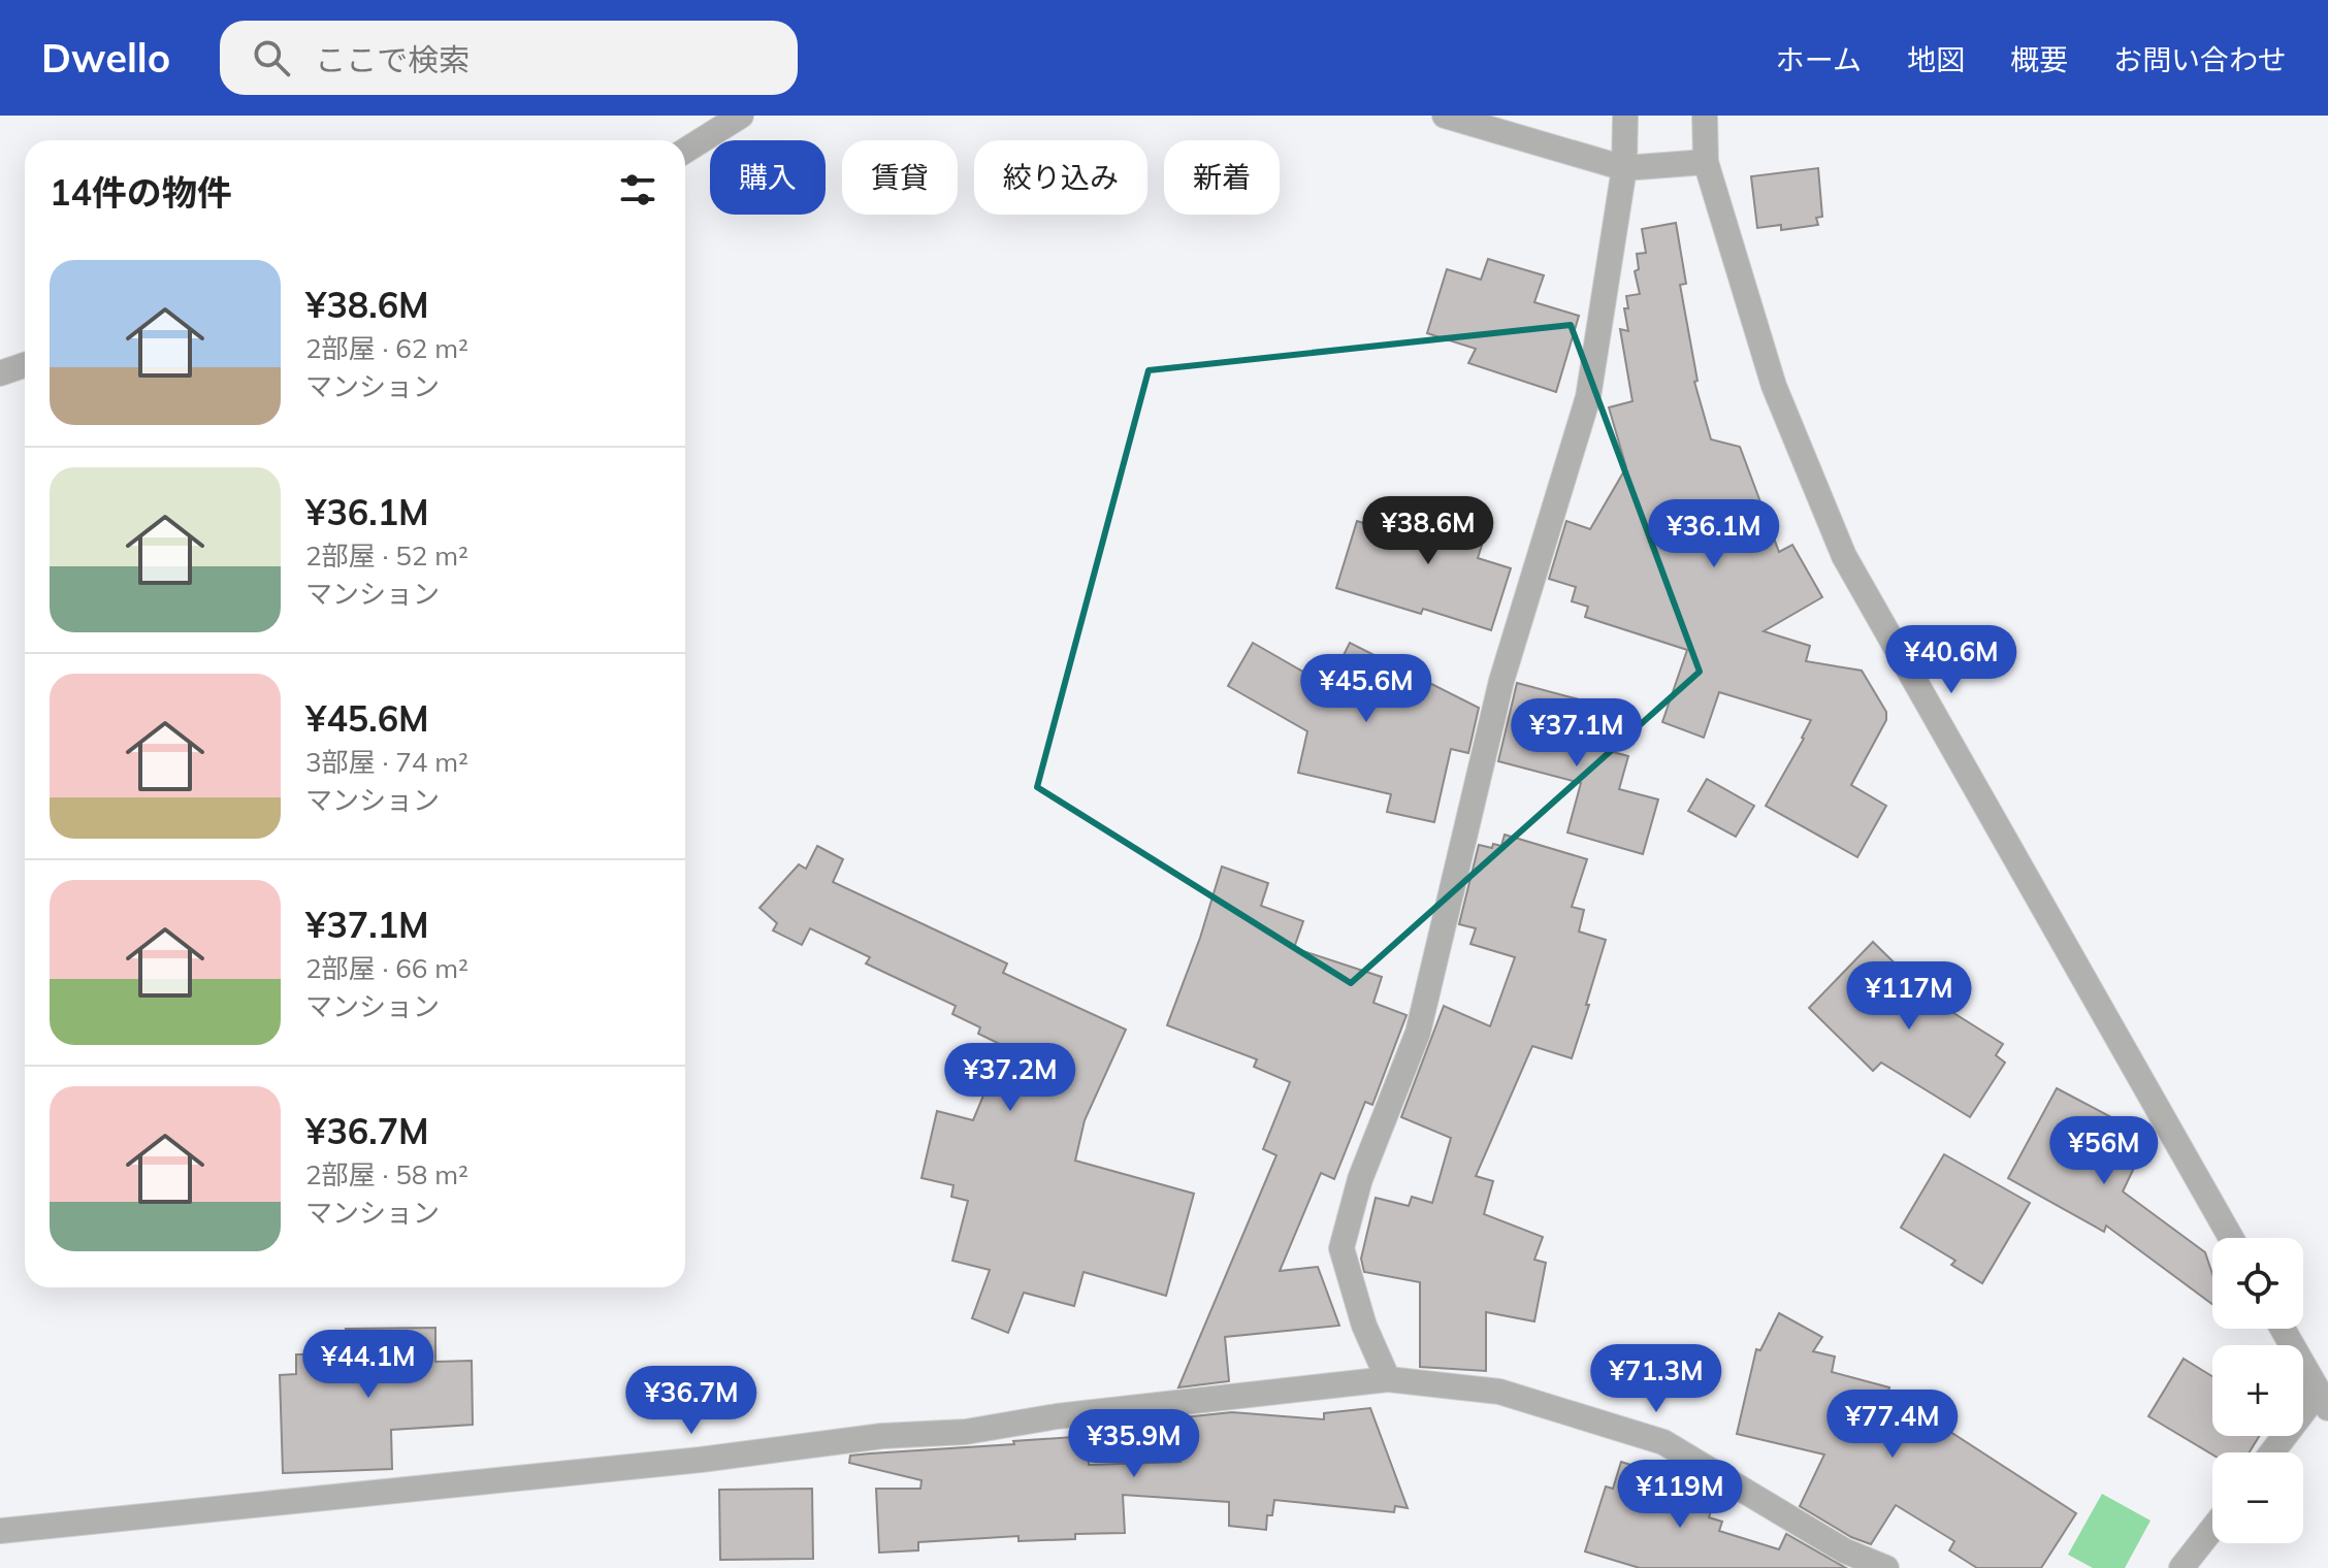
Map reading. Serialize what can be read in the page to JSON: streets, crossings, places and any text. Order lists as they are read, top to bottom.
{
  "page": {
    "header": "Dwello",
    "search": "ここで検索",
    "nav": [
      "ホーム",
      "地図",
      "概要",
      "お問い合わせ"
    ],
    "chip": [
      "購入",
      "賃貸",
      "絞り込み",
      "新着"
    ],
    "heading": "14件の物件",
    "list": [
      {
        "name": "¥38.6M",
        "note": "2部屋 · 62 m² · マンション"
      },
      {
        "name": "¥36.1M",
        "note": "2部屋 · 52 m² · マンション"
      },
      {
        "name": "¥45.6M",
        "note": "3部屋 · 74 m² · マンション"
      },
      {
        "name": "¥37.1M",
        "note": "2部屋 · 66 m² · マンション"
      },
      {
        "name": "¥36.7M",
        "note": "2部屋 · 58 m² · マンション"
      }
    ],
    "price": [
      "¥38.6M",
      "¥36.1M",
      "¥40.6M",
      "¥45.6M",
      "¥37.1M",
      "¥117M",
      "¥37.2M",
      "¥56M",
      "¥44.1M",
      "¥71.3M",
      "¥36.7M",
      "¥77.4M",
      "¥35.9M",
      "¥119M"
    ],
    "map_buttons": ["+", "−"]
  }
}
